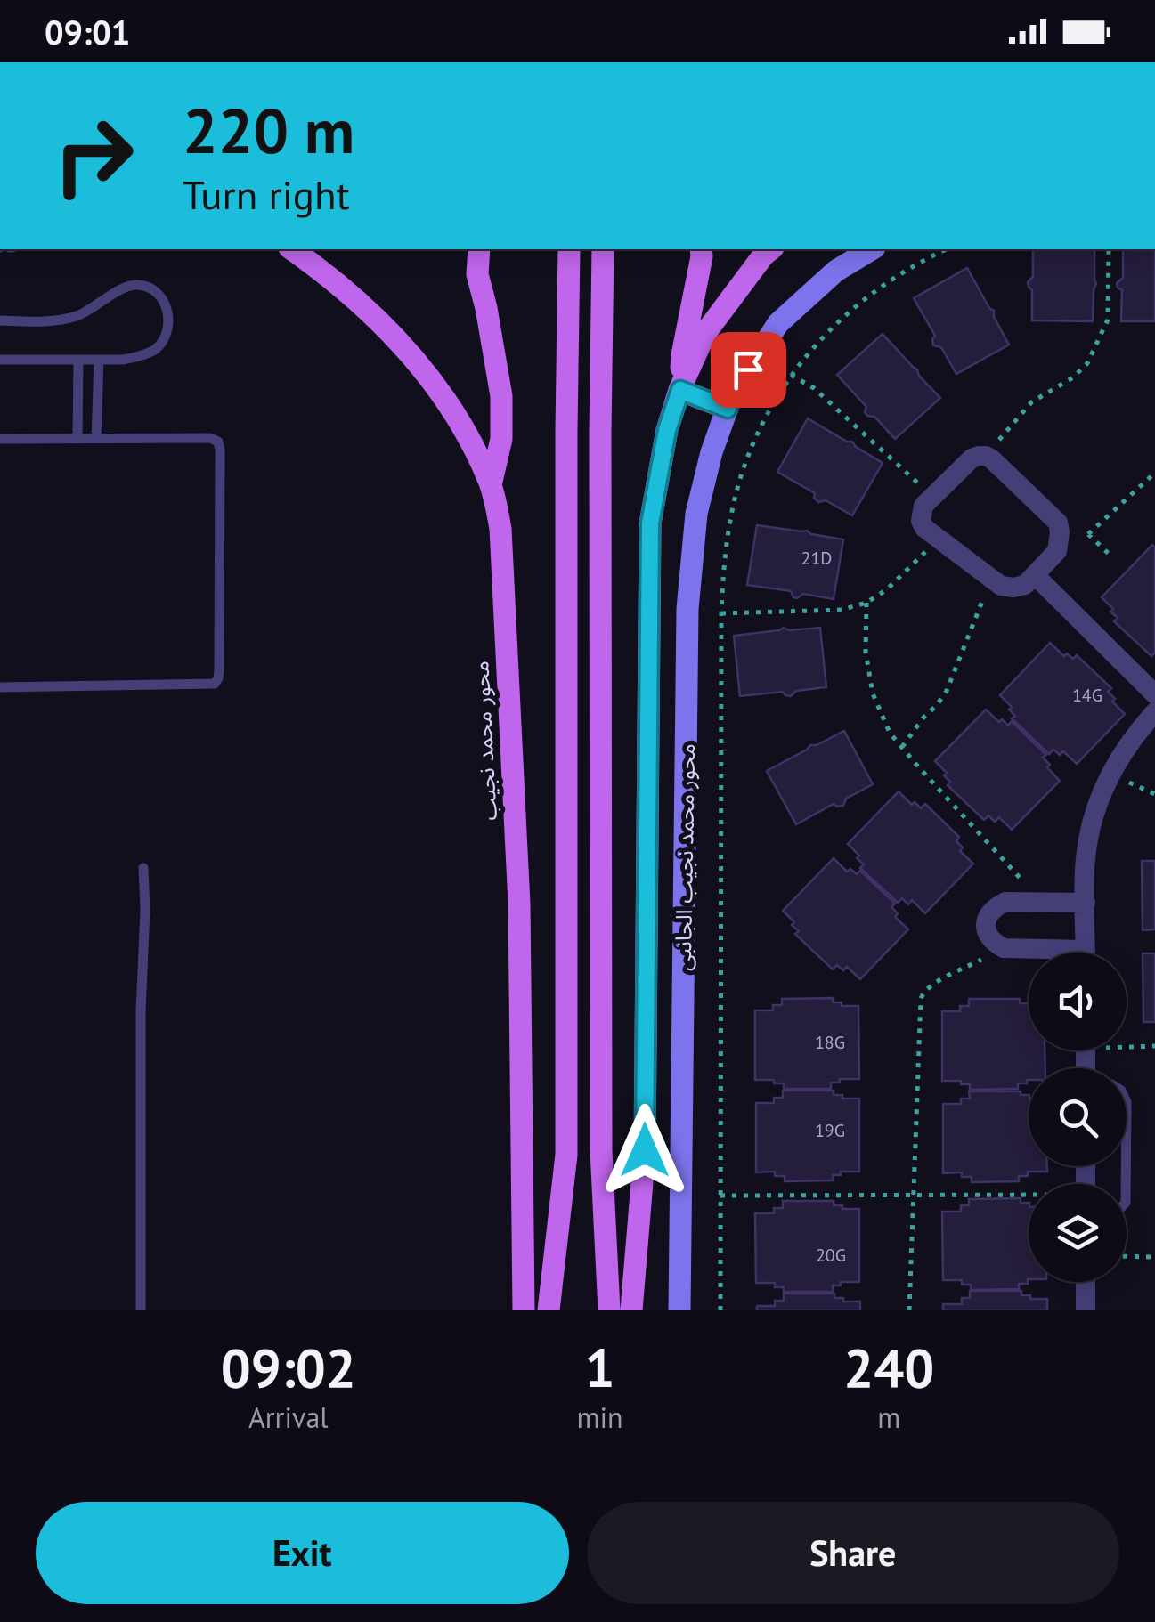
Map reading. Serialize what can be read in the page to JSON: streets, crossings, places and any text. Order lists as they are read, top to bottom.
{
  "streets": {
    "main road": ["محور محمد نجيب"],
    "street": ["محور محمد نجيب الجانبى"]
  },
  "house_numbers": [
    "21D",
    "14G",
    "18G",
    "19G",
    "20G"
  ],
  "page": {
    "status": "09:01",
    "turn": ["220 m", "Turn right"],
    "eta": [
      "09:02",
      "Arrival",
      "1",
      "min",
      "240",
      "m"
    ],
    "buttons": ["Exit", "Share"]
  }
}
